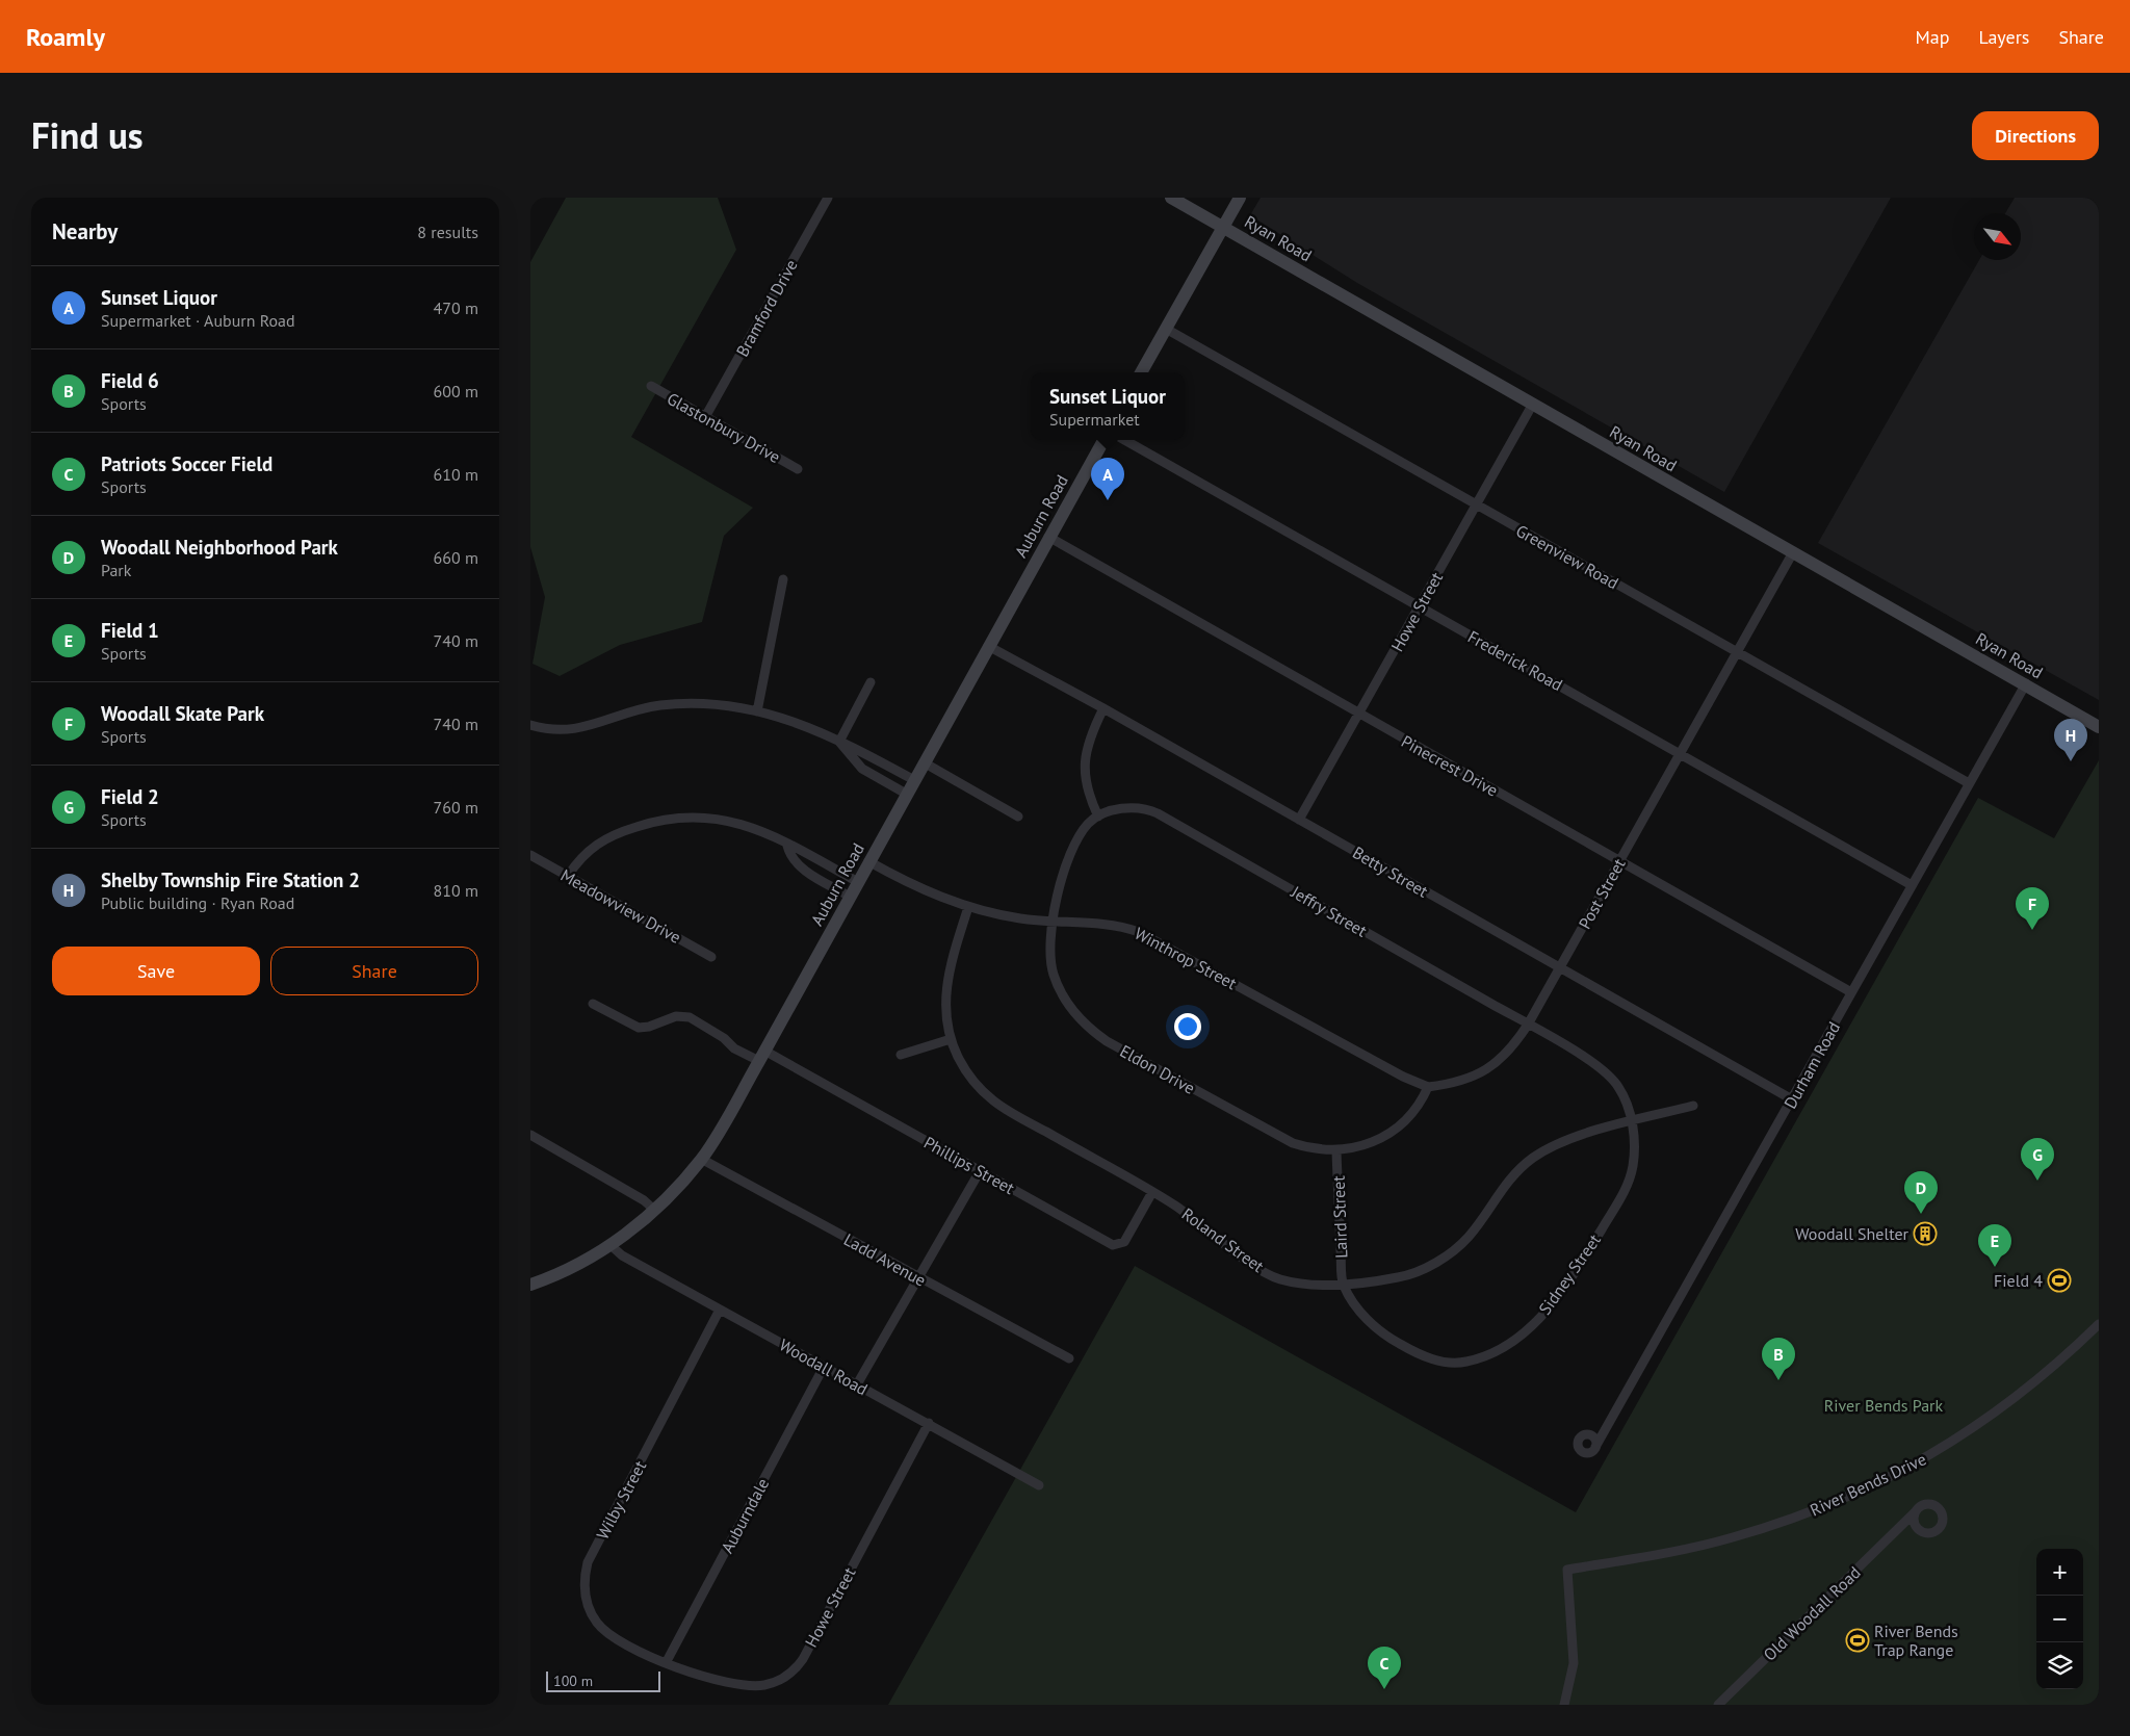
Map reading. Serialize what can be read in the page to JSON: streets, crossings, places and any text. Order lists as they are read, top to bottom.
{
  "streets": {
    "main road": ["Ryan Road", "Auburn Road"],
    "street": [
      "Bramford Drive",
      "Glastonbury Drive",
      "Greenview Road",
      "Howe Street",
      "Frederick Road",
      "Pinecrest Drive",
      "Betty Street",
      "Post Street",
      "Meadowview Drive",
      "Jeffry Street",
      "Winthrop Street",
      "Durham Road",
      "Eldon Drive",
      "Phillips Street",
      "Laird Street",
      "Roland Street",
      "Ladd Avenue",
      "Sidney Street",
      "Woodall Road",
      "River Bends Drive",
      "Wilby Street",
      "Auburndale",
      "Old Woodall Road"
    ]
  },
  "crossings": [
    ["Ryan Road", "Howe Street"],
    ["Ryan Road", "Post Street"],
    ["Ryan Road", "Durham Road"],
    ["Bramford Drive", "Glastonbury Drive"],
    ["Auburn Road", "Pinecrest Drive"],
    ["Auburn Road", "Betty Street"],
    ["Auburn Road", "Winthrop Street"],
    ["Auburn Road", "Phillips Street"],
    ["Auburn Road", "Ladd Avenue"],
    ["Auburn Road", "Woodall Road"],
    ["Greenview Road", "Howe Street"],
    ["Greenview Road", "Post Street"],
    ["Greenview Road", "Durham Road"],
    ["Howe Street", "Frederick Road"],
    ["Howe Street", "Pinecrest Drive"],
    ["Howe Street", "Betty Street"],
    ["Howe Street", "Woodall Road"],
    ["Howe Street", "Wilby Street"],
    ["Howe Street", "Auburndale"],
    ["Frederick Road", "Post Street"],
    ["Frederick Road", "Durham Road"],
    ["Pinecrest Drive", "Post Street"],
    ["Pinecrest Drive", "Durham Road"],
    ["Betty Street", "Post Street"],
    ["Betty Street", "Durham Road"],
    ["Post Street", "Jeffry Street"],
    ["Post Street", "Winthrop Street"],
    ["Jeffry Street", "Winthrop Street"],
    ["Jeffry Street", "Eldon Drive"],
    ["Jeffry Street", "Roland Street"],
    ["Jeffry Street", "Sidney Street"],
    ["Winthrop Street", "Eldon Drive"],
    ["Winthrop Street", "Roland Street"],
    ["Eldon Drive", "Laird Street"],
    ["Phillips Street", "Roland Street"],
    ["Laird Street", "Roland Street"],
    ["Laird Street", "Sidney Street"],
    ["Roland Street", "Sidney Street"],
    ["Woodall Road", "Wilby Street"],
    ["Woodall Road", "Auburndale"],
    ["Wilby Street", "Auburndale"]
  ],
  "parks": ["River Bends Park"],
  "places": {
    "building": ["Woodall Shelter"],
    "sports": ["Field 4", "River Bends Trap Range"]
  },
  "scale_bar": "100 m",
  "north": "bottom right",
  "page": {
    "header": "Roamly",
    "nav": ["Map", "Layers", "Share"],
    "title": "Find us",
    "buttons": [
      "Directions",
      ["Save", "Share"]
    ],
    "heading": ["Nearby", "8 results"],
    "list": [
      {
        "mark": "A",
        "name": "Sunset Liquor",
        "note": "Supermarket · Auburn Road",
        "value": "470 m"
      },
      {
        "mark": "B",
        "name": "Field 6",
        "note": "Sports",
        "value": "600 m"
      },
      {
        "mark": "C",
        "name": "Patriots Soccer Field",
        "note": "Sports",
        "value": "610 m"
      },
      {
        "mark": "D",
        "name": "Woodall Neighborhood Park",
        "note": "Park",
        "value": "660 m"
      },
      {
        "mark": "E",
        "name": "Field 1",
        "note": "Sports",
        "value": "740 m"
      },
      {
        "mark": "F",
        "name": "Woodall Skate Park",
        "note": "Sports",
        "value": "740 m"
      },
      {
        "mark": "G",
        "name": "Field 2",
        "note": "Sports",
        "value": "760 m"
      },
      {
        "mark": "H",
        "name": "Shelby Township Fire Station 2",
        "note": "Public building · Ryan Road",
        "value": "810 m"
      }
    ],
    "popup": ["Sunset Liquor", "Supermarket"],
    "pins": [
      "A",
      "H",
      "F",
      "G",
      "D",
      "E",
      "B",
      "C"
    ],
    "map_buttons": ["+", "−"],
    "scale": "100 m"
  }
}
